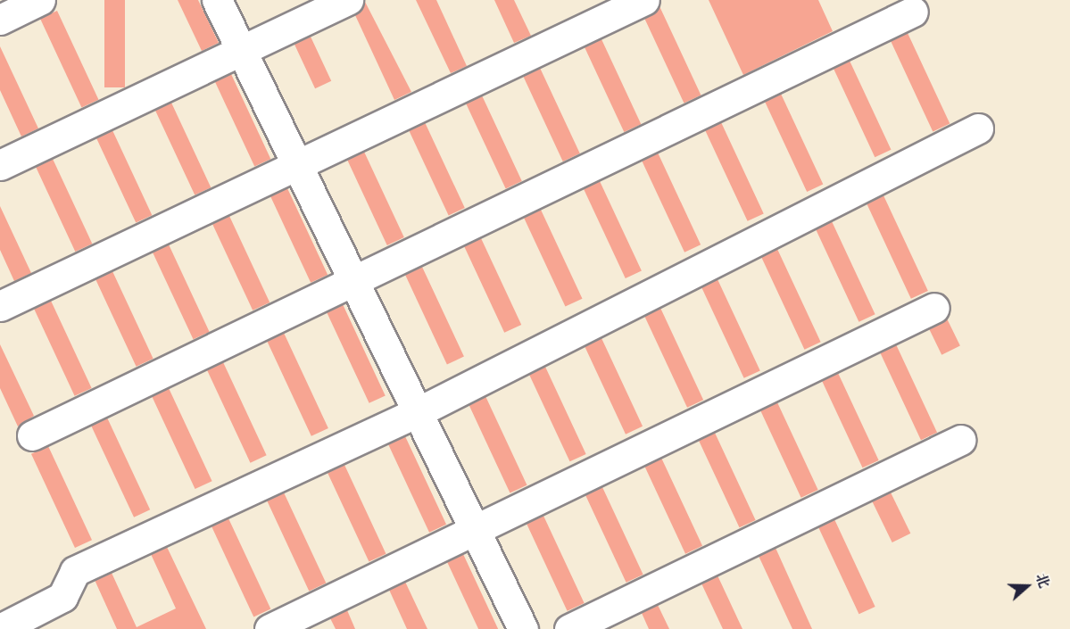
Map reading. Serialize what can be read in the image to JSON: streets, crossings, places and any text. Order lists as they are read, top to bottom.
{
  "north": "right"
}
